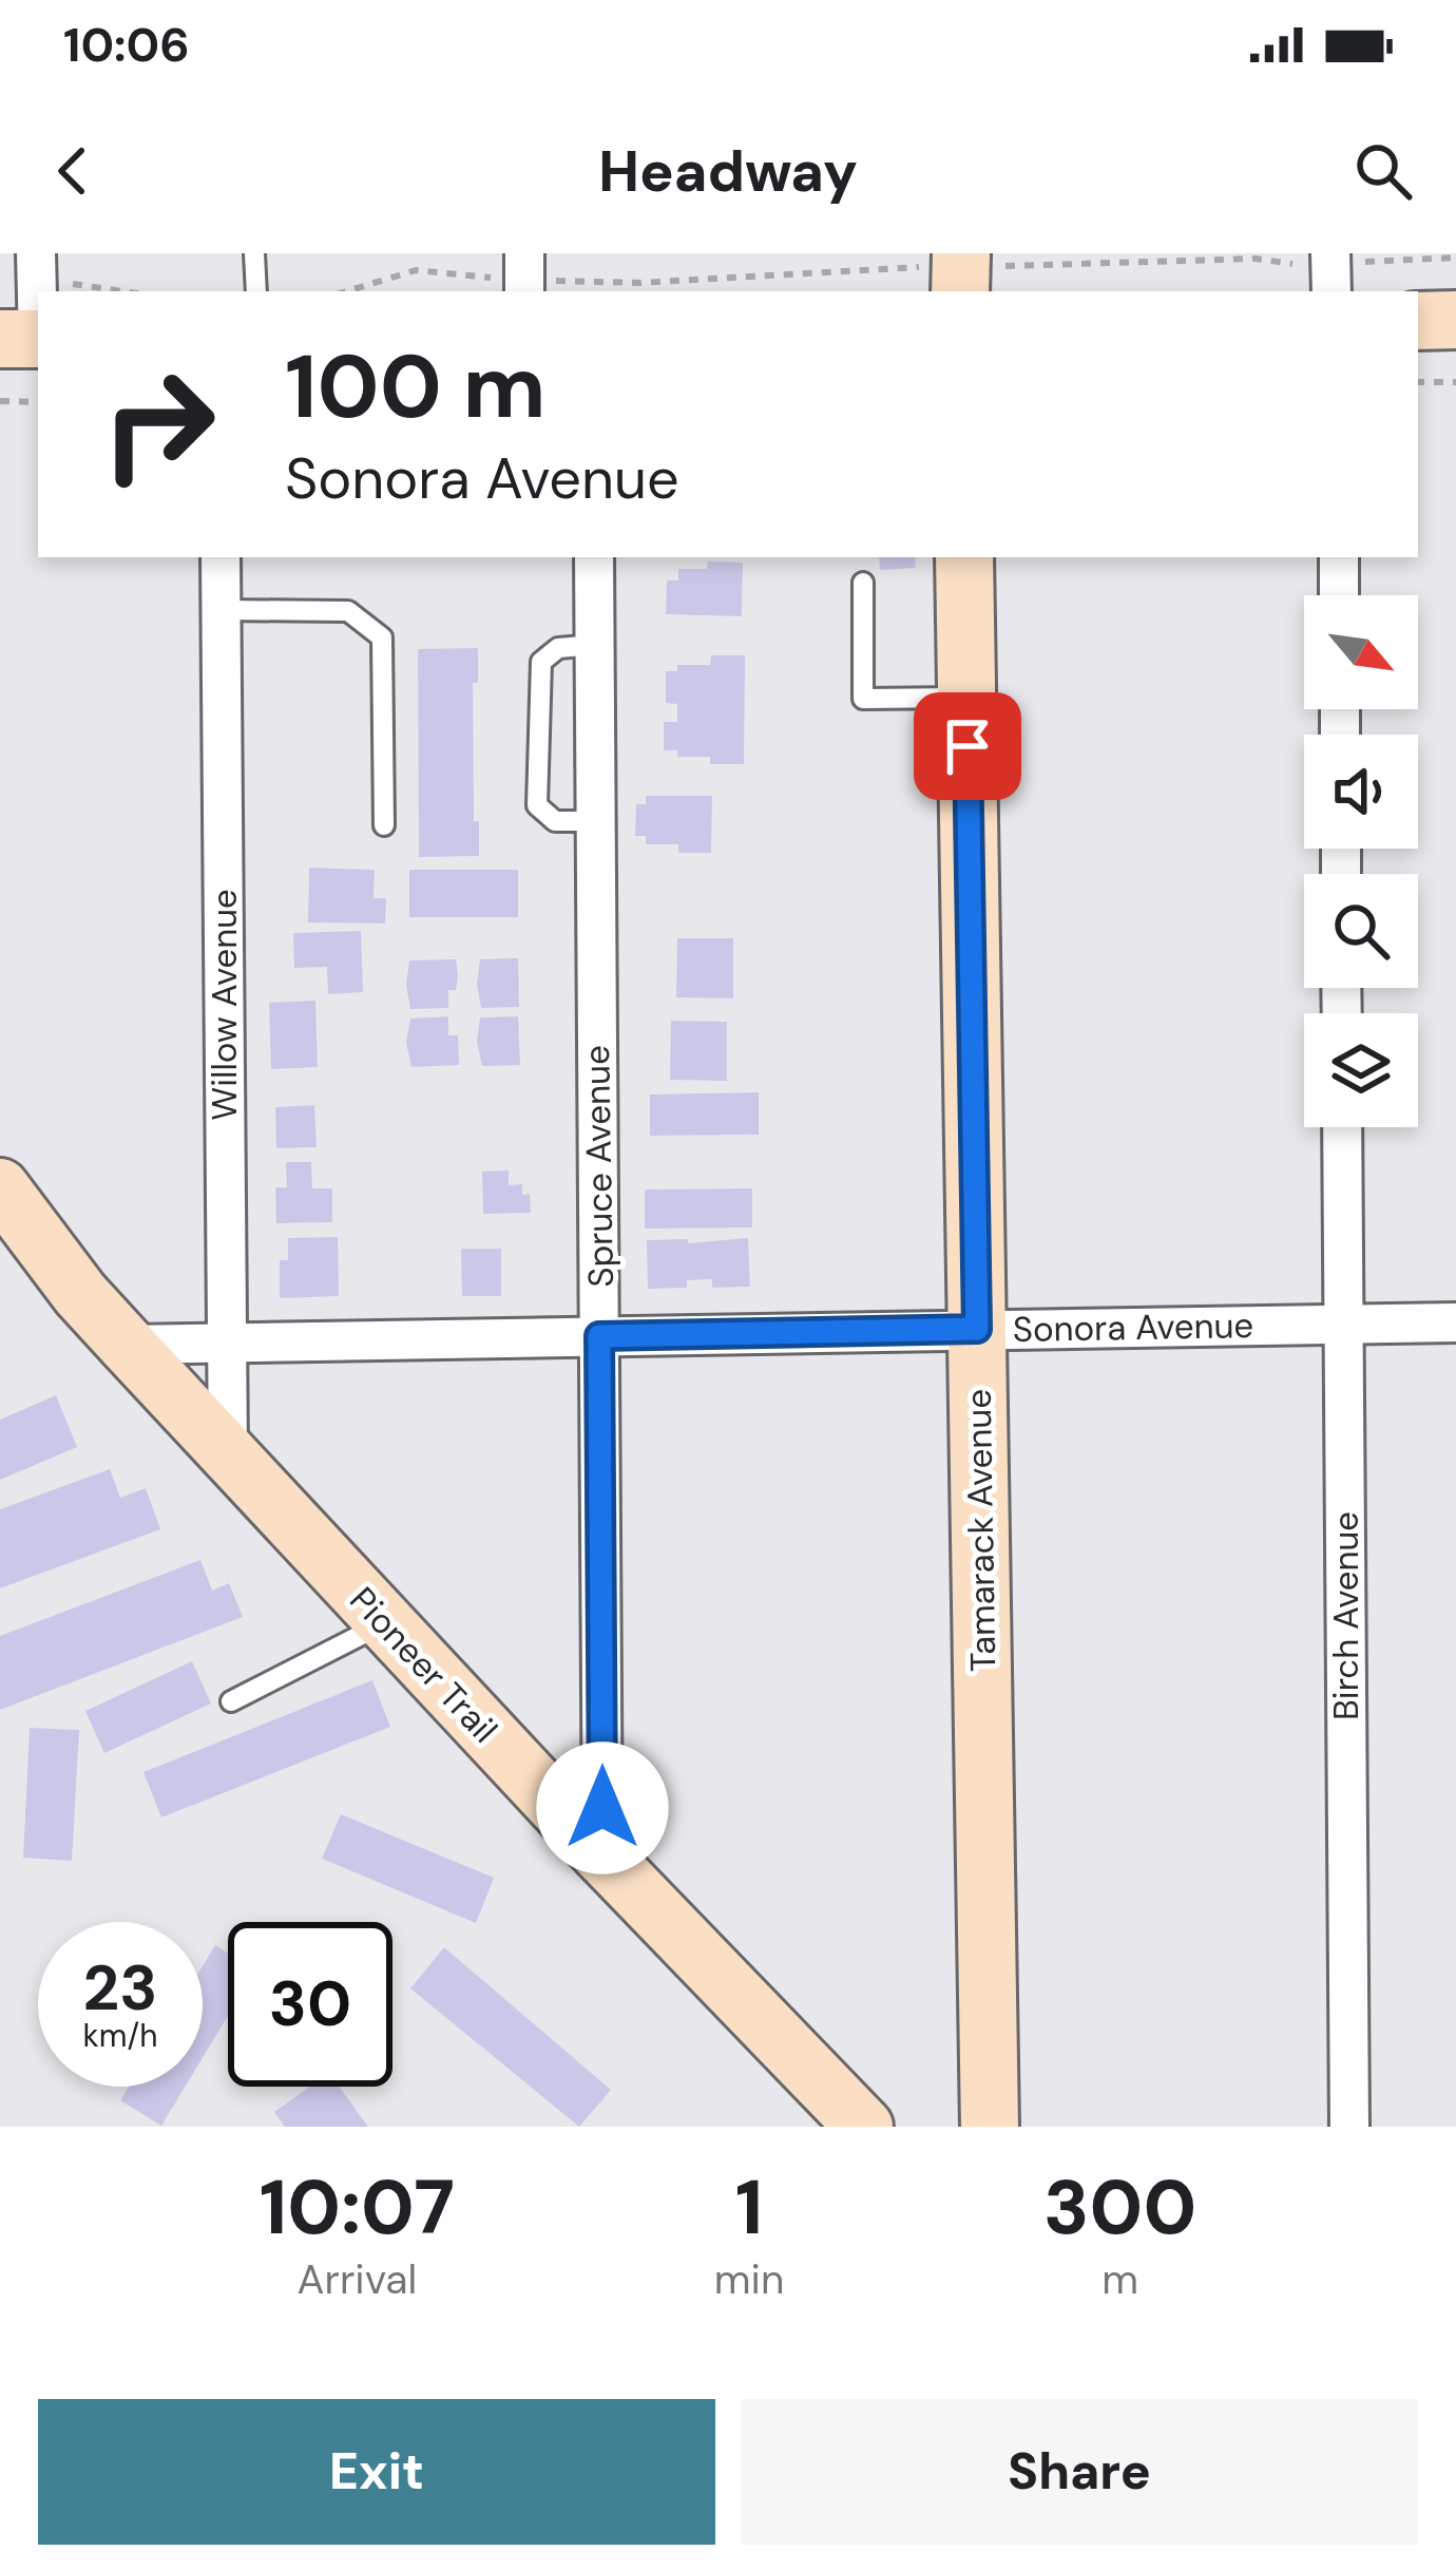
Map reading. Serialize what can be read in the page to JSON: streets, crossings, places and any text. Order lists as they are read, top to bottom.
{
  "streets": {
    "street": [
      "Willow Avenue",
      "Spruce Avenue",
      "Sonora Avenue",
      "Tamarack Avenue",
      "Birch Avenue",
      "Pioneer Trail"
    ]
  },
  "crossings": [
    ["Willow Avenue", "Sonora Avenue"],
    ["Willow Avenue", "Pioneer Trail"],
    ["Spruce Avenue", "Sonora Avenue"],
    ["Spruce Avenue", "Pioneer Trail"],
    ["Sonora Avenue", "Tamarack Avenue"],
    ["Sonora Avenue", "Birch Avenue"],
    ["Sonora Avenue", "Pioneer Trail"]
  ],
  "north": "bottom right",
  "page": {
    "status": "10:06",
    "header": "Headway",
    "turn": ["100 m", "Sonora Avenue"],
    "speed": "23 km/h",
    "limit": "30",
    "eta": [
      "10:07",
      "Arrival",
      "1",
      "min",
      "300",
      "m"
    ],
    "buttons": ["Exit", "Share"]
  }
}
